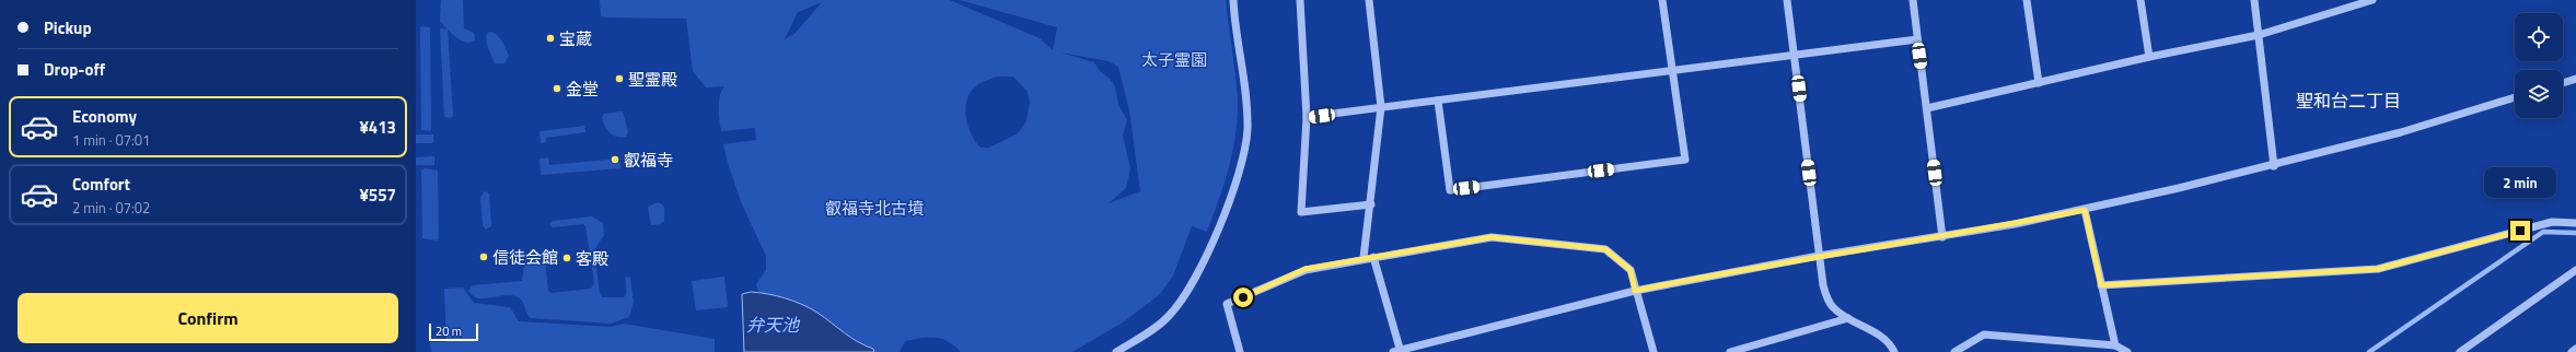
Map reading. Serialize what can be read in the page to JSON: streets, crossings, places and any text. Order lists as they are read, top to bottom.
{
  "districts": ["聖和台二丁目"],
  "water": ["弁天池"],
  "parks": ["太子霊園", "叡福寺北古墳"],
  "places": [
    "宝蔵",
    "聖霊殿",
    "金堂",
    "叡福寺",
    "信徒会館",
    "客殿"
  ],
  "scale_bar": "20 m",
  "page": {
    "banner": ["Pickup", "Drop-off"],
    "list": [
      {
        "name": "Economy",
        "note": "1 min · 07:01",
        "value": "¥413"
      },
      {
        "name": "Comfort",
        "note": "2 min · 07:02",
        "value": "¥557"
      }
    ],
    "bubble": "2 min",
    "buttons": "Confirm",
    "scale": "20 m"
  }
}
